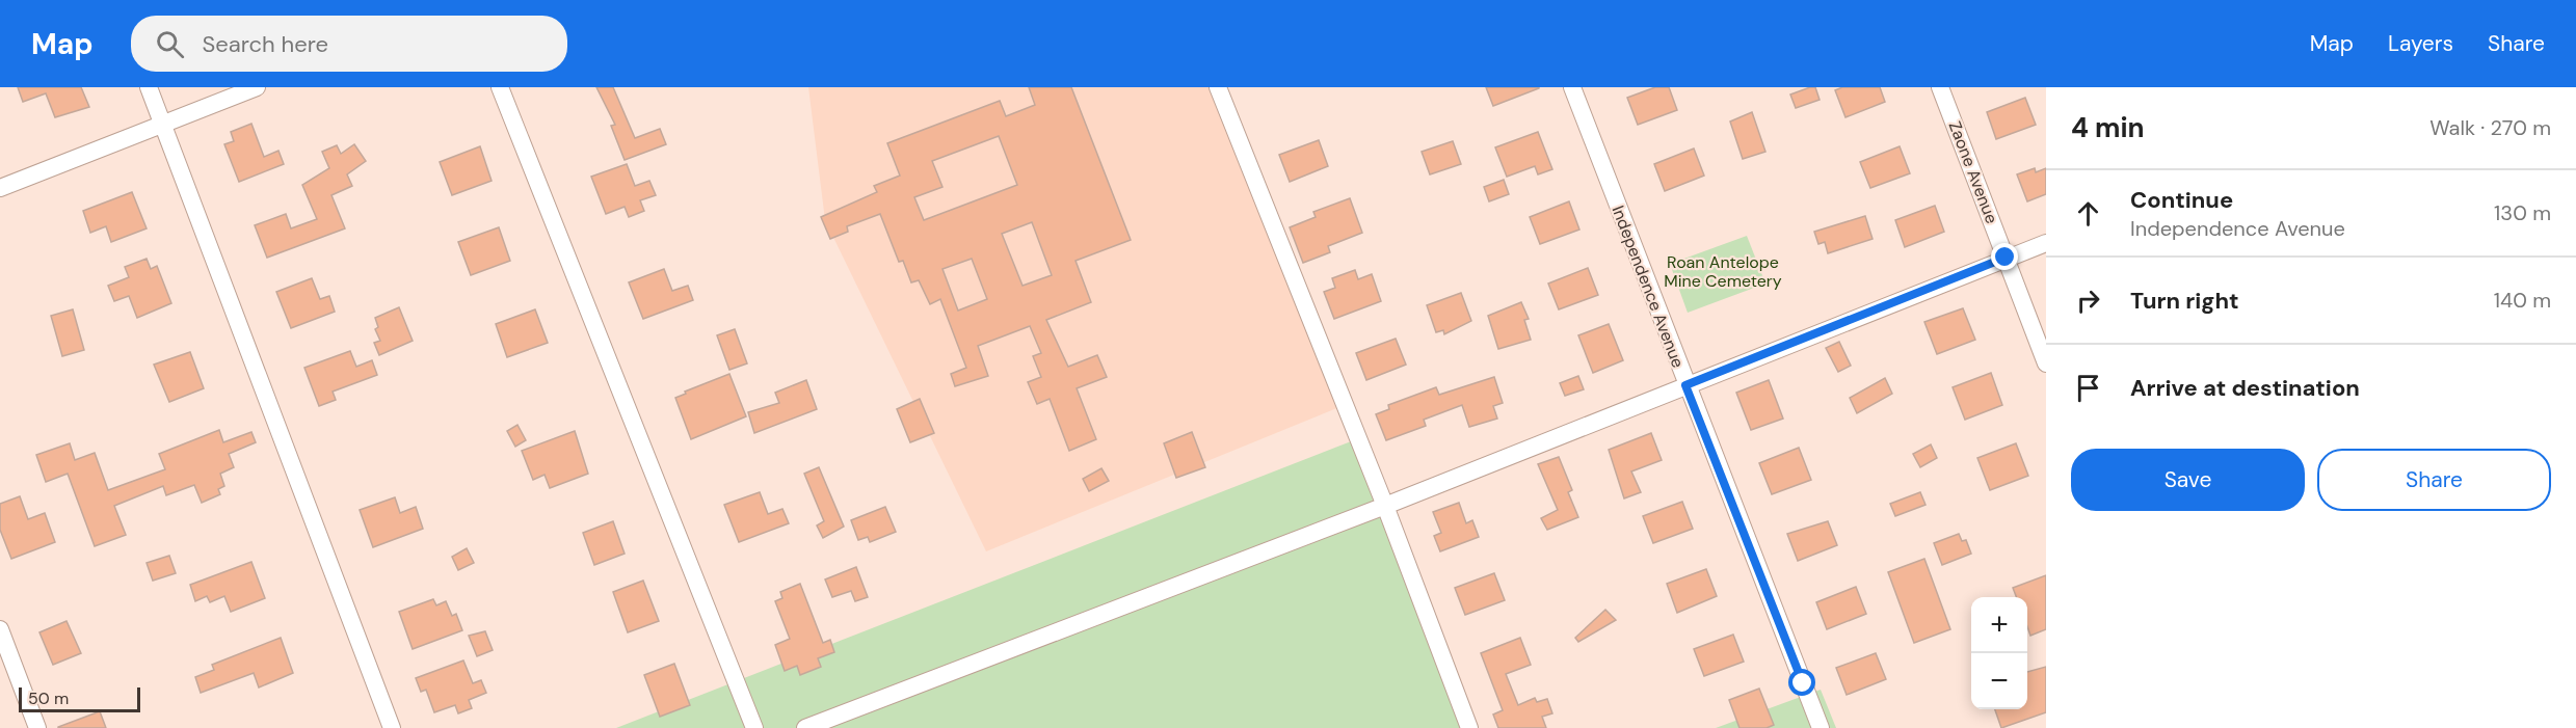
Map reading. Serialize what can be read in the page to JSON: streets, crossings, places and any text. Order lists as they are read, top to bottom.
{
  "streets": {
    "street": ["Zaone Avenue", "Independence Avenue"]
  },
  "parks": ["Roan Antelope Mine Cemetery"],
  "scale_bar": "50 m",
  "page": {
    "header": "Map",
    "search": "Search here",
    "nav": ["Map", "Layers", "Share"],
    "heading": ["4 min", "Walk · 270 m"],
    "list": [
      ["Continue", "Independence Avenue", "130 m"],
      ["Turn right", "140 m"],
      "Arrive at destination"
    ],
    "buttons": ["Save", "Share"],
    "map_buttons": ["+", "−"],
    "scale": "50 m"
  }
}
